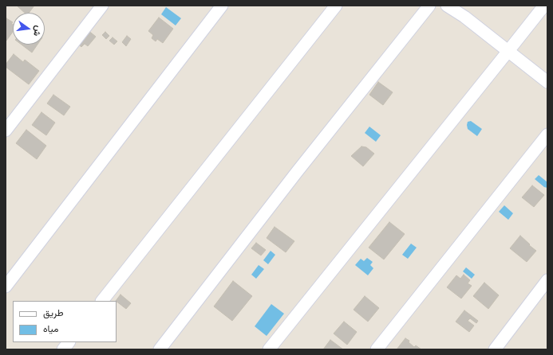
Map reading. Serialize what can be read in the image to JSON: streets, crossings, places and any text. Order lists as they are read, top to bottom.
{
  "legend": ["طريق", "مياه"],
  "north": "right"
}
